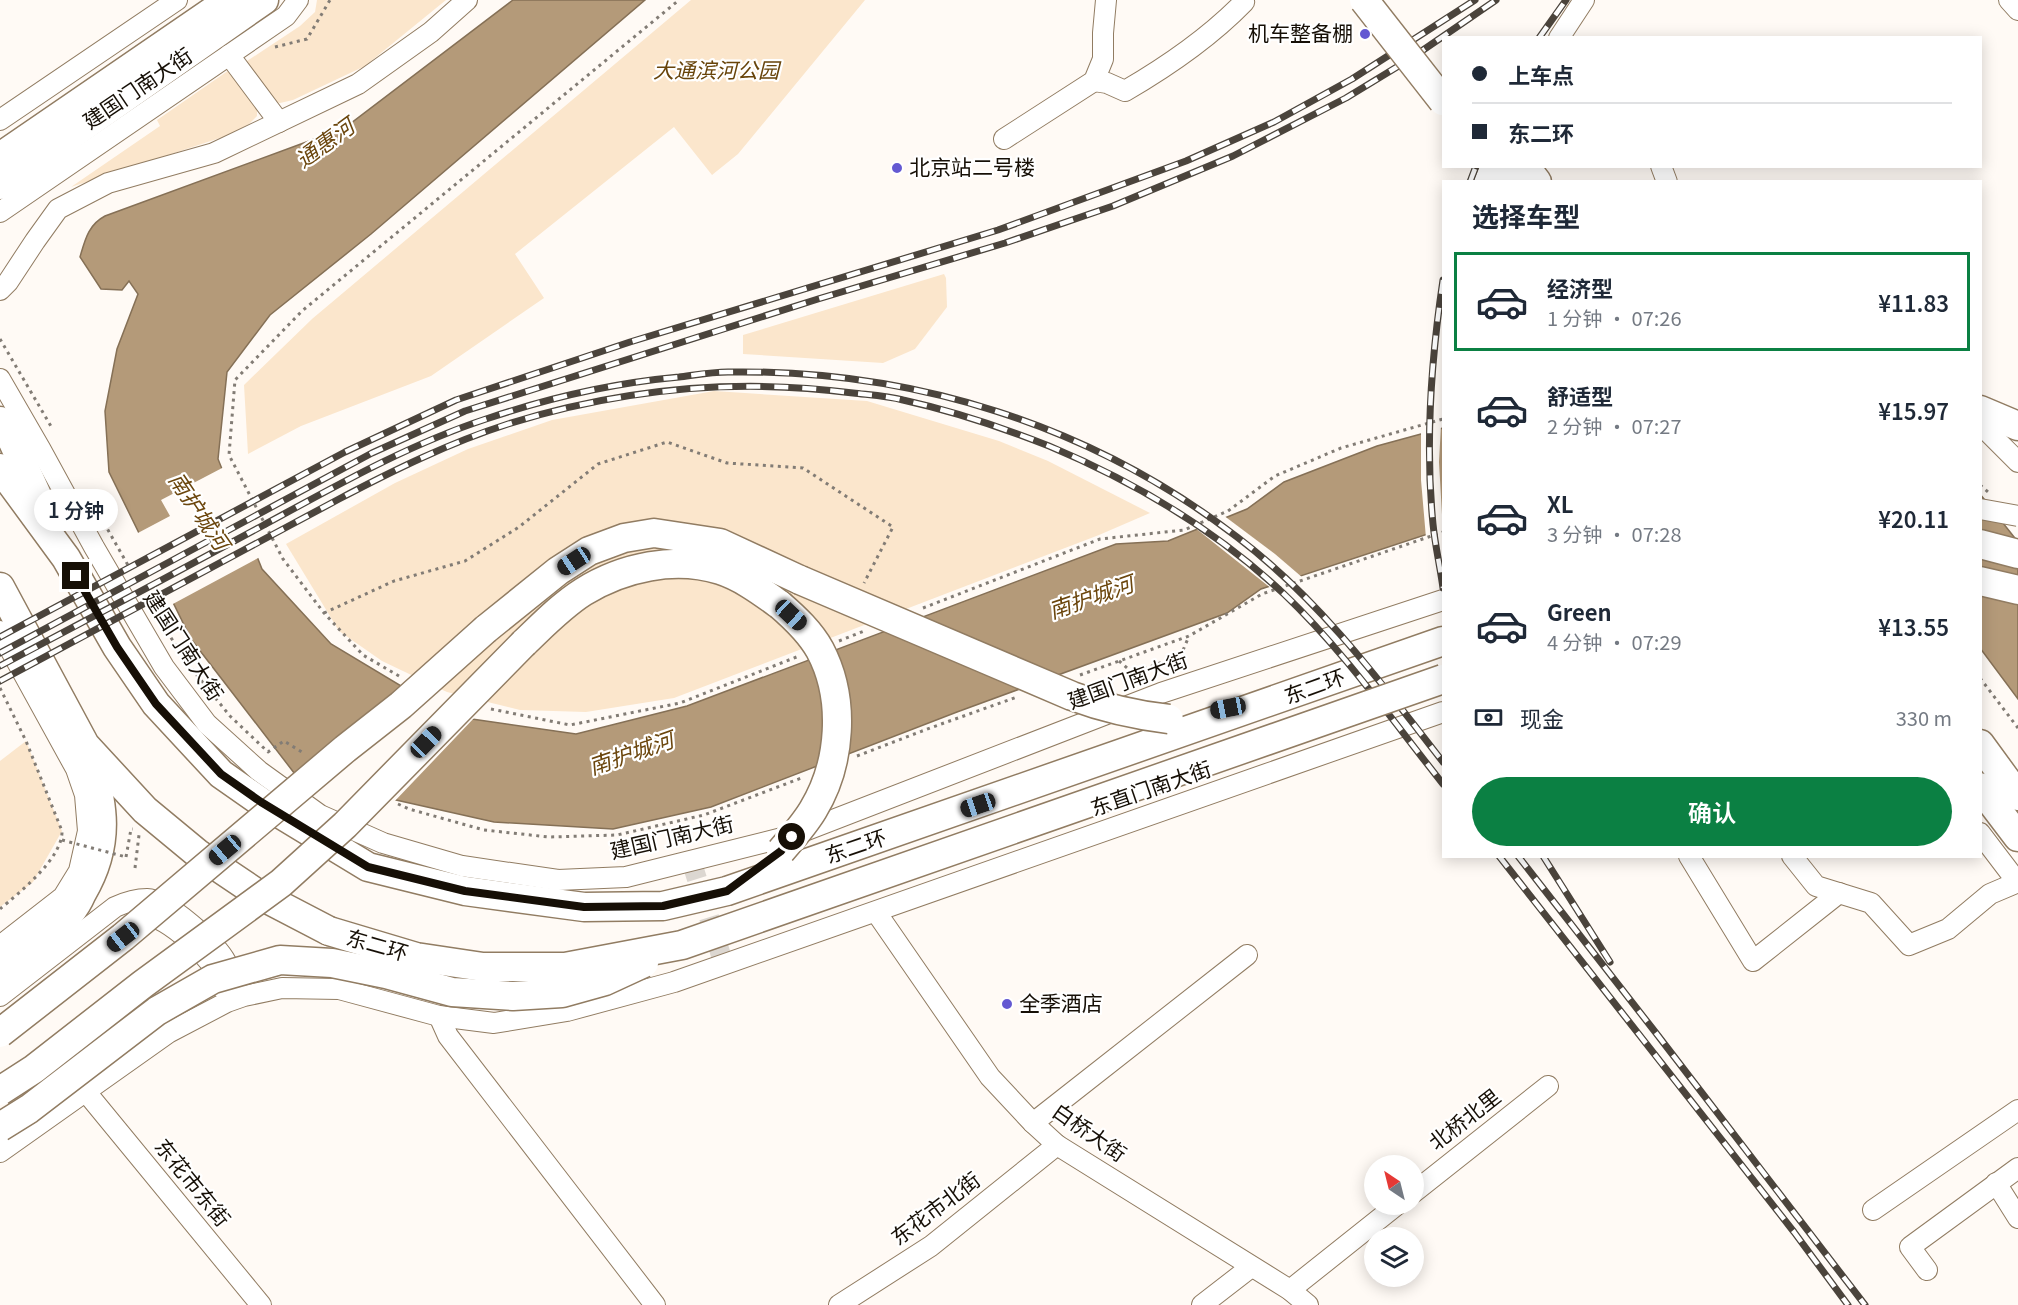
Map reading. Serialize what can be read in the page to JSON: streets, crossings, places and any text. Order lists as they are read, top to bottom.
{
  "streets": {
    "highway": ["东二环"],
    "street": [
      "建国门南大街",
      "东直门南大街",
      "北桥北里",
      "白桥大街",
      "东花市东街",
      "东花市北街"
    ]
  },
  "crossings": [
    ["东直门南大街", "白桥大街"],
    ["白桥大街", "东花市北街"]
  ],
  "water": ["通惠河", "南护城河"],
  "parks": ["大通滨河公园"],
  "places": ["机车整备棚", "北京站二号楼", "全季酒店"],
  "north": "top left",
  "page": {
    "banner": ["上车点", "东二环"],
    "heading": "选择车型",
    "list": [
      {
        "name": "经济型",
        "note": "1 分钟 · 07:26",
        "value": "¥11.83"
      },
      {
        "name": "舒适型",
        "note": "2 分钟 · 07:27",
        "value": "¥15.97"
      },
      {
        "name": "XL",
        "note": "3 分钟 · 07:28",
        "value": "¥20.11"
      },
      {
        "name": "Green",
        "note": "4 分钟 · 07:29",
        "value": "¥13.55"
      }
    ],
    "bubble": "1 分钟",
    "pay": ["现金", "330 m"],
    "buttons": "确认"
  }
}
